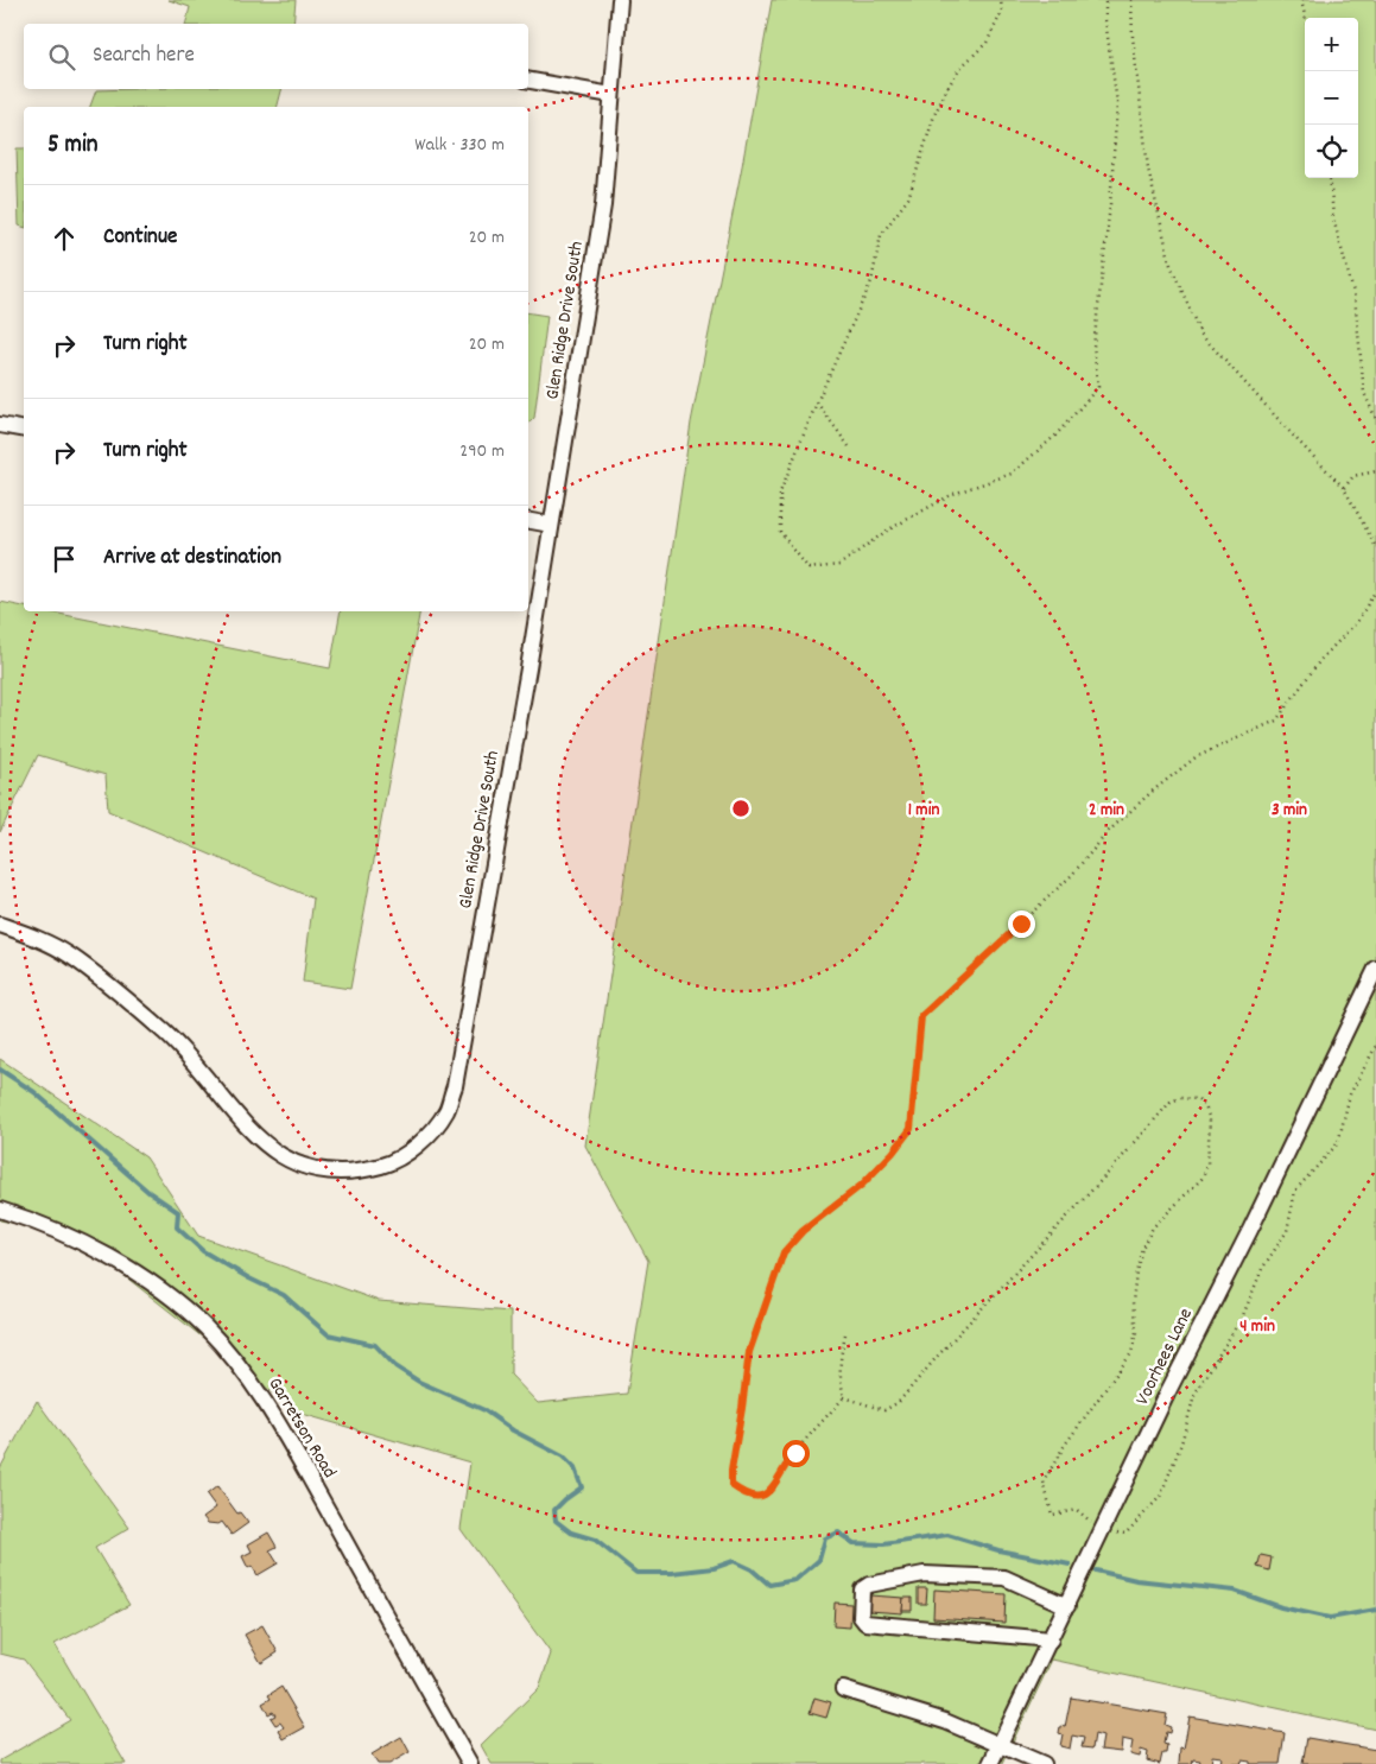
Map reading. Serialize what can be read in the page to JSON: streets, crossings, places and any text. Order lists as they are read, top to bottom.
{
  "streets": {
    "street": ["Glen Ridge Drive South", "Voorhees Lane", "Garretson Road"]
  },
  "page": {
    "map_buttons": ["+", "−"],
    "search": "Search here",
    "heading": ["5 min", "Walk · 330 m"],
    "list": [
      ["Continue", "20 m"],
      ["Turn right", "20 m"],
      ["Turn right", "290 m"],
      "Arrive at destination"
    ]
  },
  "rings": [
    "1 min",
    "2 min",
    "3 min",
    "4 min"
  ]
}
